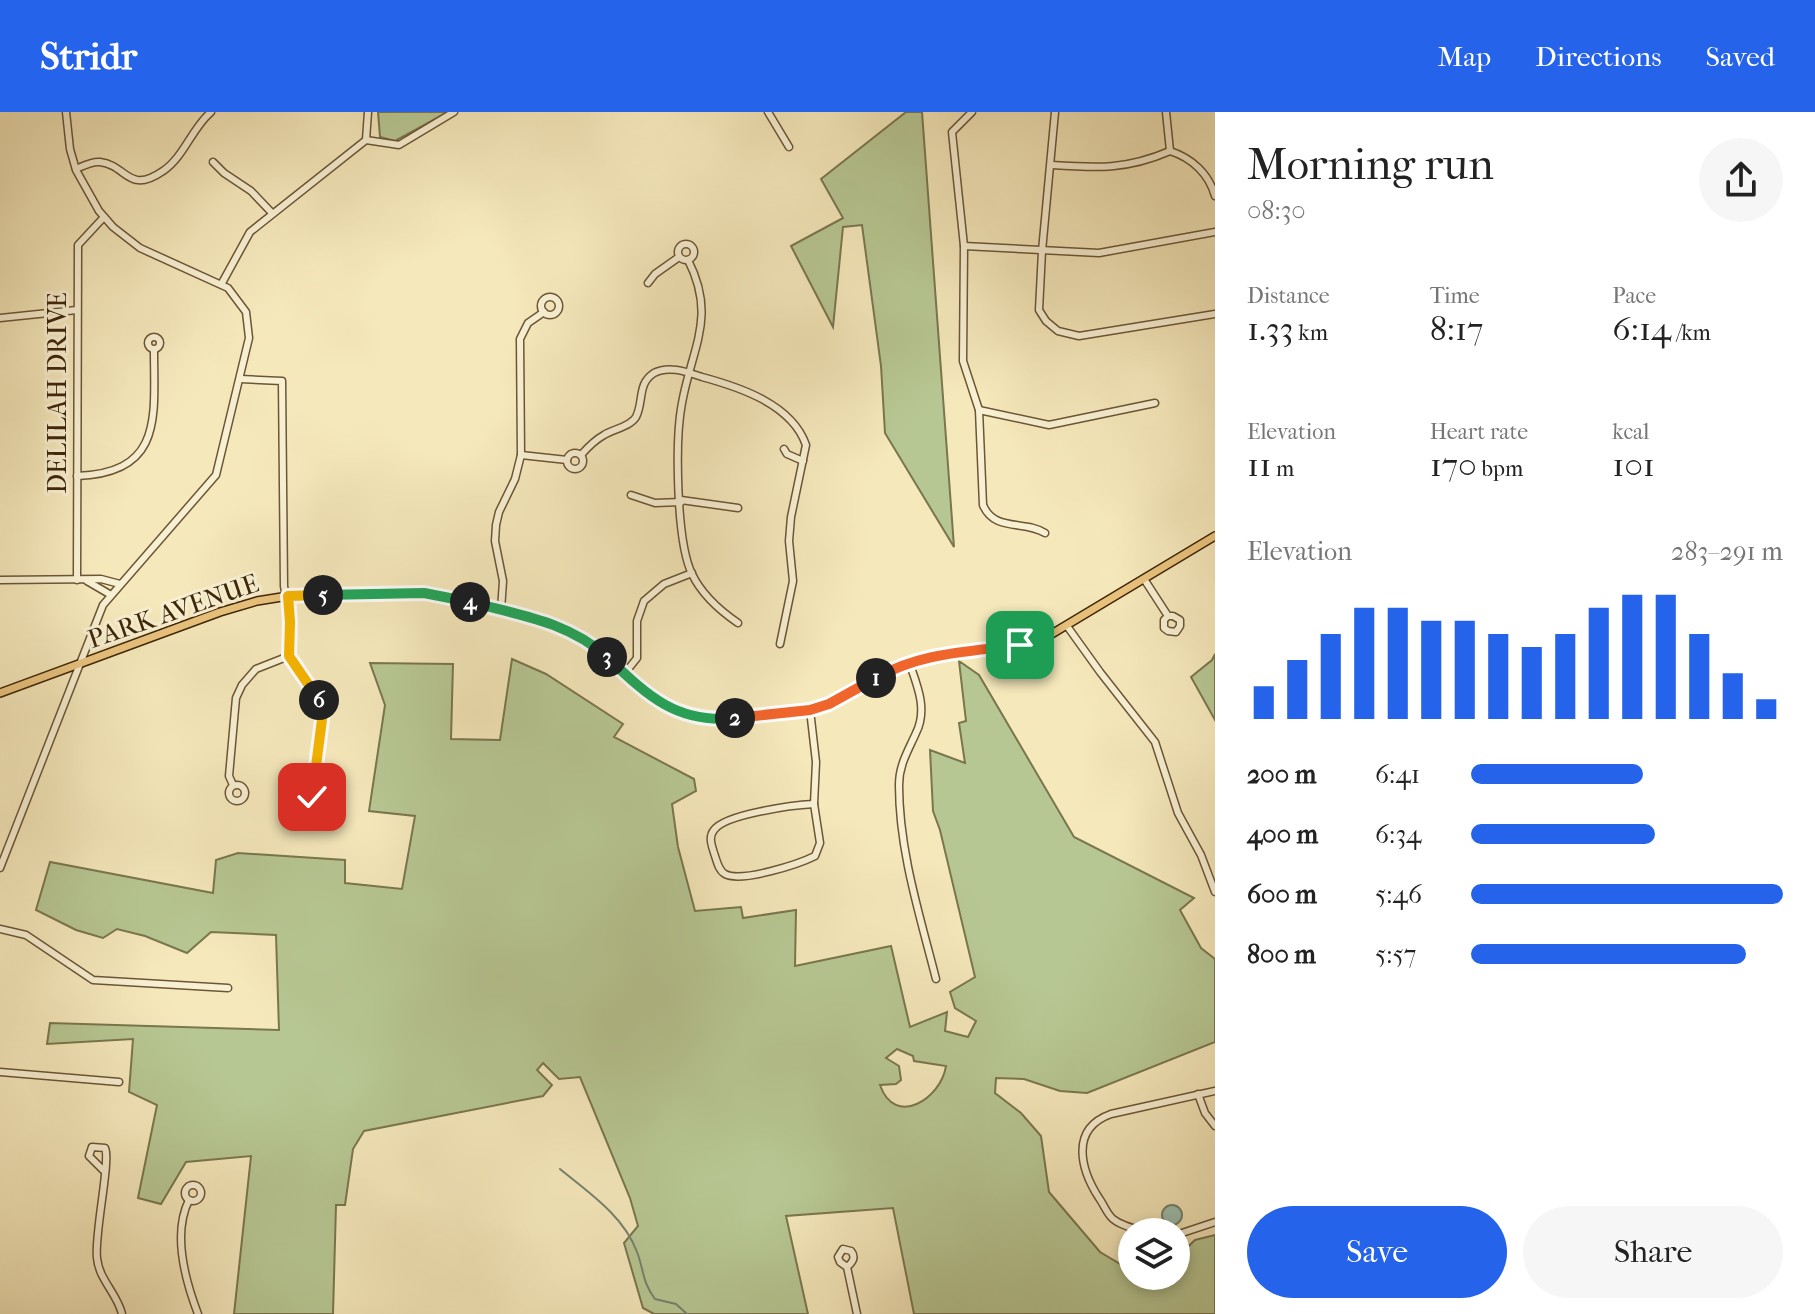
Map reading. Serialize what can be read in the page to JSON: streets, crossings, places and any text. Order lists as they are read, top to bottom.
{
  "streets": {
    "main road": ["PARK AVENUE"],
    "street": ["DELILAH DRIVE"]
  },
  "page": {
    "header": "Stridr",
    "nav": ["Map", "Directions", "Saved"],
    "heading": ["Morning run", "08:30"],
    "stats": [
      ["Distance", "1.33 km"],
      ["Time", "8:17"],
      ["Pace", "6:14 /km"],
      ["Elevation", "11 m"],
      ["Heart rate", "170 bpm"],
      ["kcal", "101"]
    ],
    "chart": ["Elevation", "283–291 m"],
    "pins": [
      "5",
      "4",
      "3",
      "1",
      "6",
      "2"
    ],
    "list": [
      {
        "name": "200 m",
        "note": "6:41"
      },
      {
        "name": "400 m",
        "note": "6:34"
      },
      {
        "name": "600 m",
        "note": "5:46"
      },
      {
        "name": "800 m",
        "note": "5:57"
      }
    ],
    "buttons": ["Save", "Share"]
  }
}
